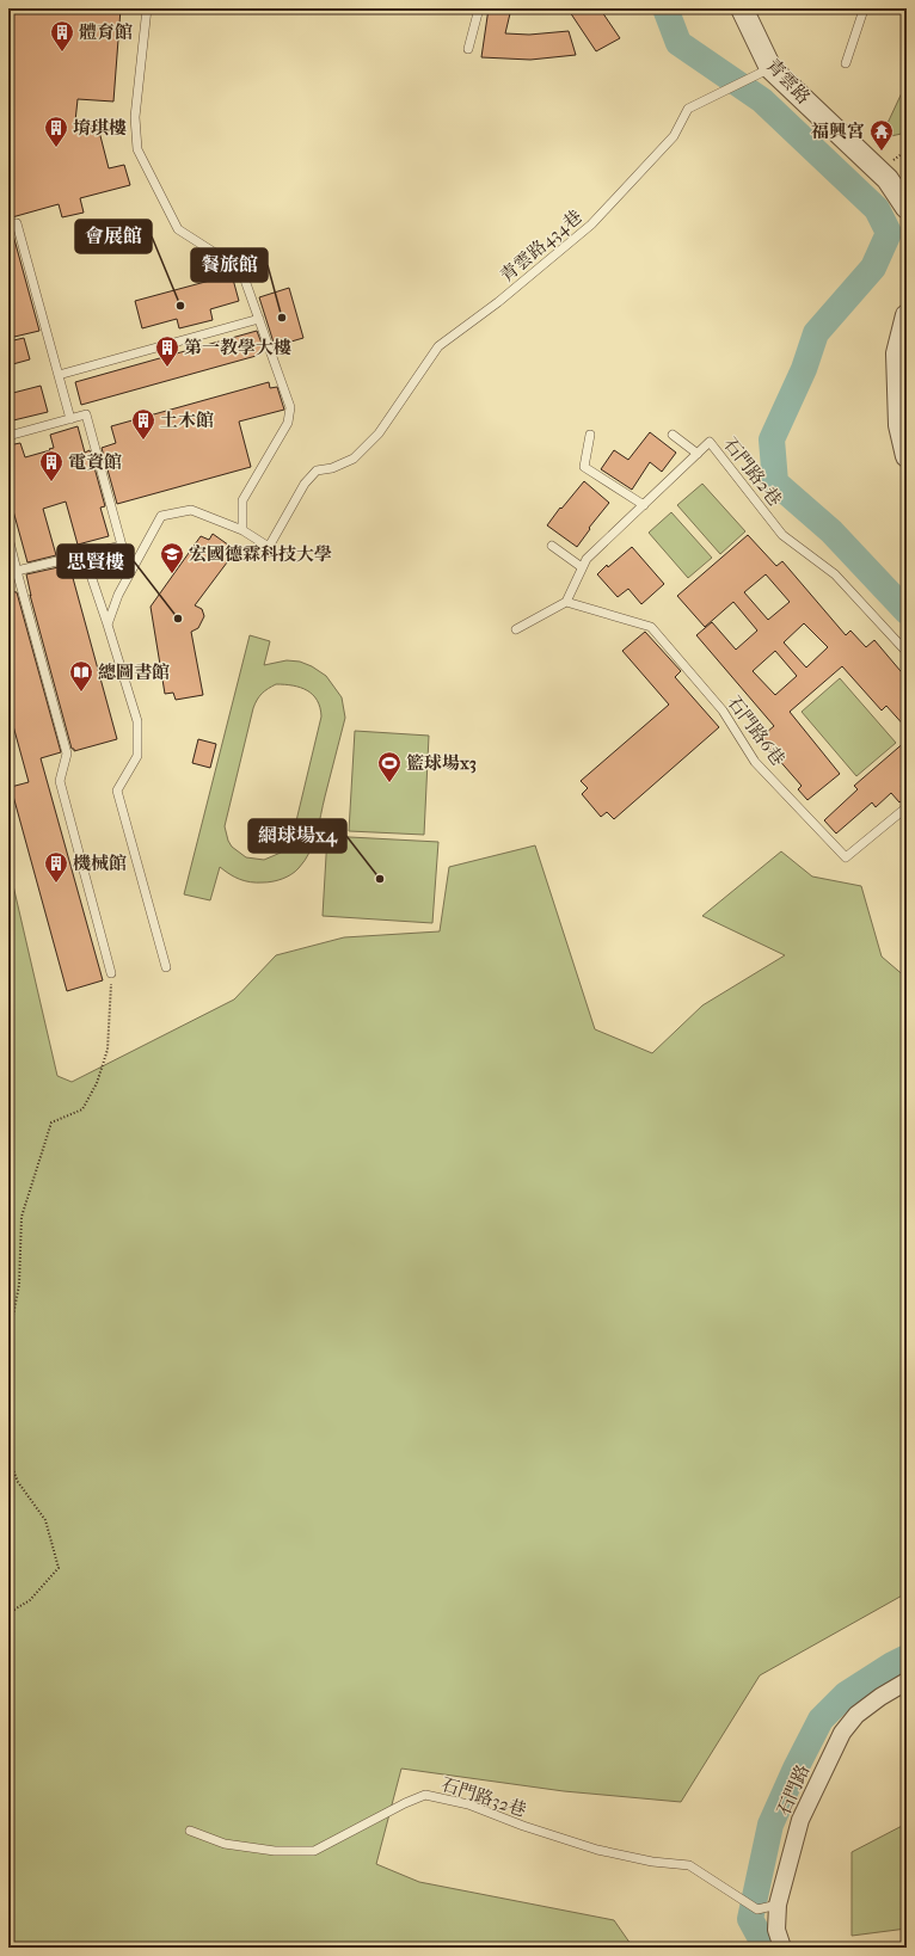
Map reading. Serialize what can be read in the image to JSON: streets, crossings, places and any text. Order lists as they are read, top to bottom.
{
  "streets": {
    "street": ["青雲路", "石門路"],
    "lane": [
      "青雲路434巷",
      "石門路2巷",
      "石門路6巷",
      "石門路32巷"
    ]
  },
  "crossings": [
    ["青雲路", "青雲路434巷"],
    ["石門路2巷", "石門路6巷"],
    ["石門路", "石門路32巷"]
  ],
  "places": {
    "building": [
      "體育館",
      "堉琪樓",
      "第一教學大樓",
      "土木館",
      "電資館",
      "機械館"
    ],
    "temple": ["福興宮"],
    "other": [
      "會展館",
      "餐旅館",
      "思賢樓",
      "網球場x4"
    ],
    "school or university": ["宏國德霖科技大學"],
    "library": ["總圖書館"],
    "sports": ["籃球場x3"]
  }
}
